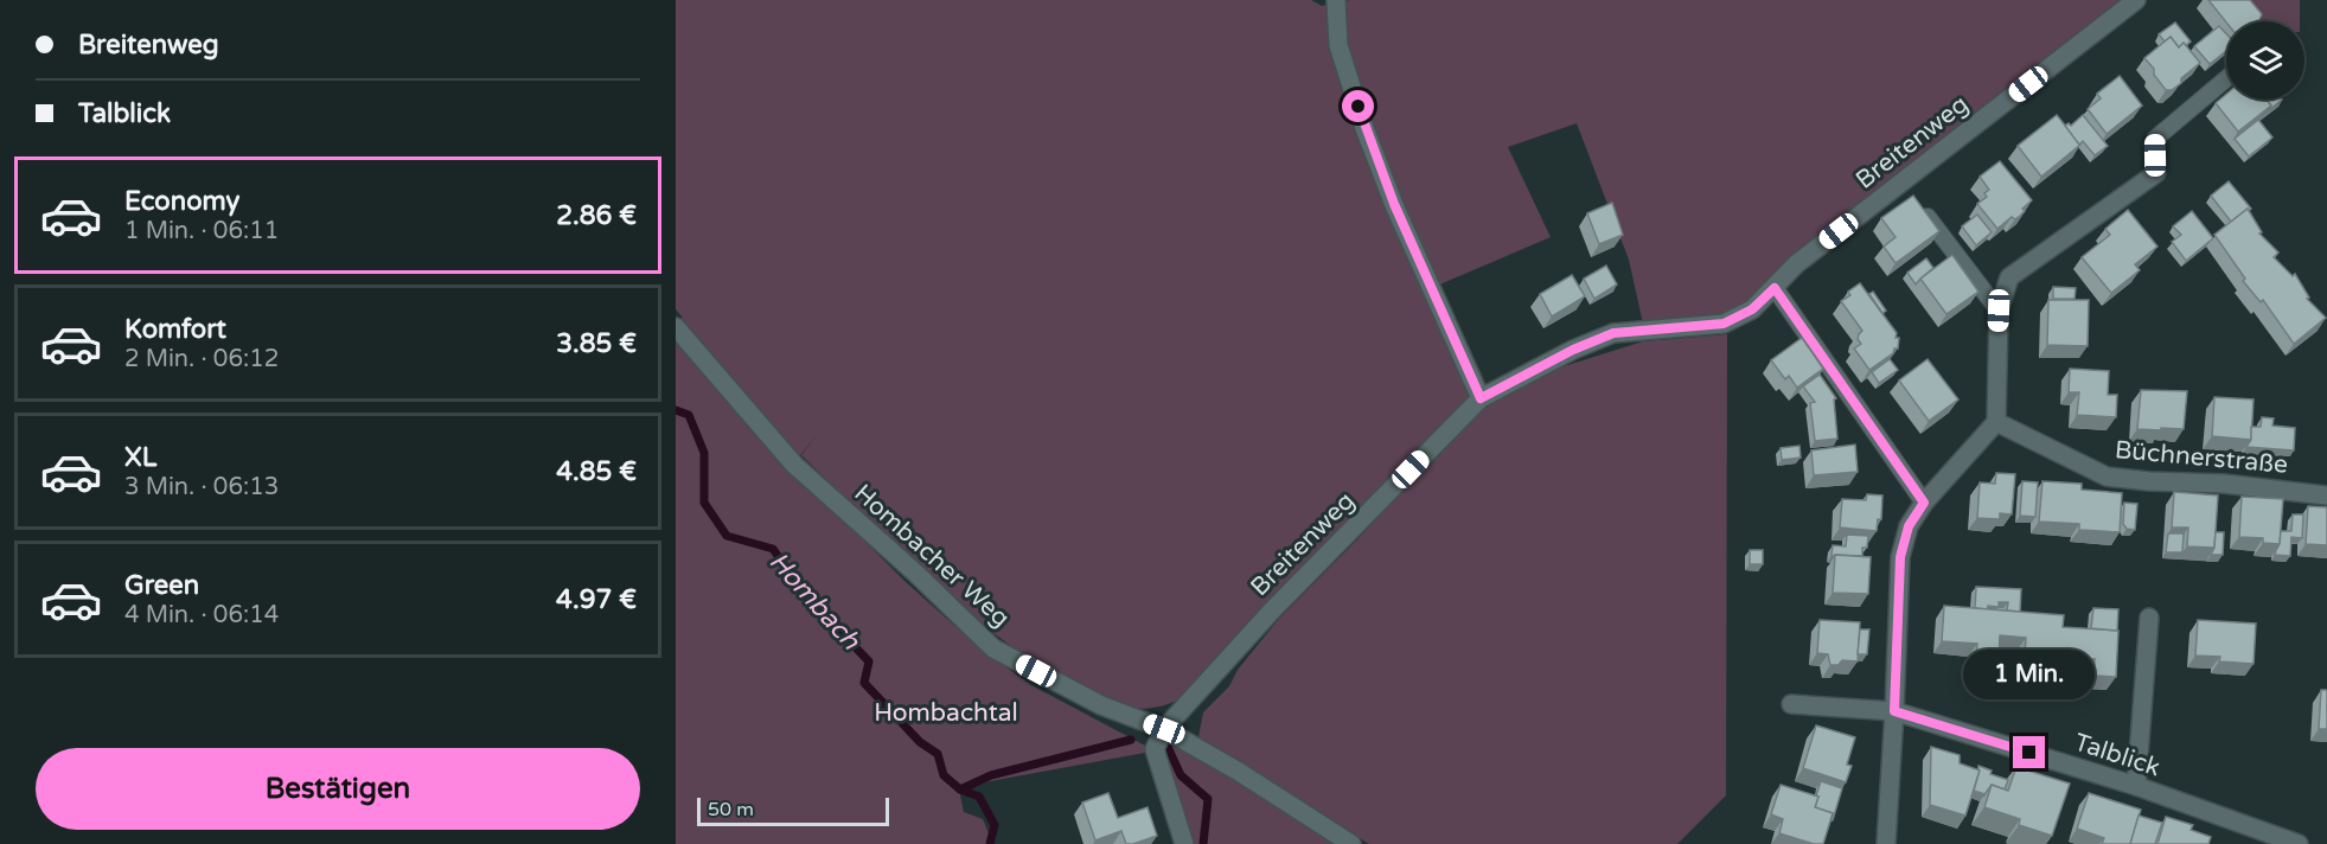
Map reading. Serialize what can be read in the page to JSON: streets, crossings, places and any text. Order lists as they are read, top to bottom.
{
  "streets": {
    "street": [
      "Breitenweg",
      "Büchnerstraße",
      "Hombacher Weg",
      "Talblick"
    ]
  },
  "crossings": [
    ["Breitenweg", "Hombacher Weg"]
  ],
  "water": ["Hombach"],
  "parks": ["Hombachtal"],
  "scale_bar": "50 m",
  "page": {
    "banner": ["Breitenweg", "Talblick"],
    "list": [
      {
        "name": "Economy",
        "note": "1 Min. · 06:11",
        "value": "2.86 €"
      },
      {
        "name": "Komfort",
        "note": "2 Min. · 06:12",
        "value": "3.85 €"
      },
      {
        "name": "XL",
        "note": "3 Min. · 06:13",
        "value": "4.85 €"
      },
      {
        "name": "Green",
        "note": "4 Min. · 06:14",
        "value": "4.97 €"
      }
    ],
    "bubble": "1 Min.",
    "buttons": "Bestätigen",
    "scale": "50 m"
  }
}
